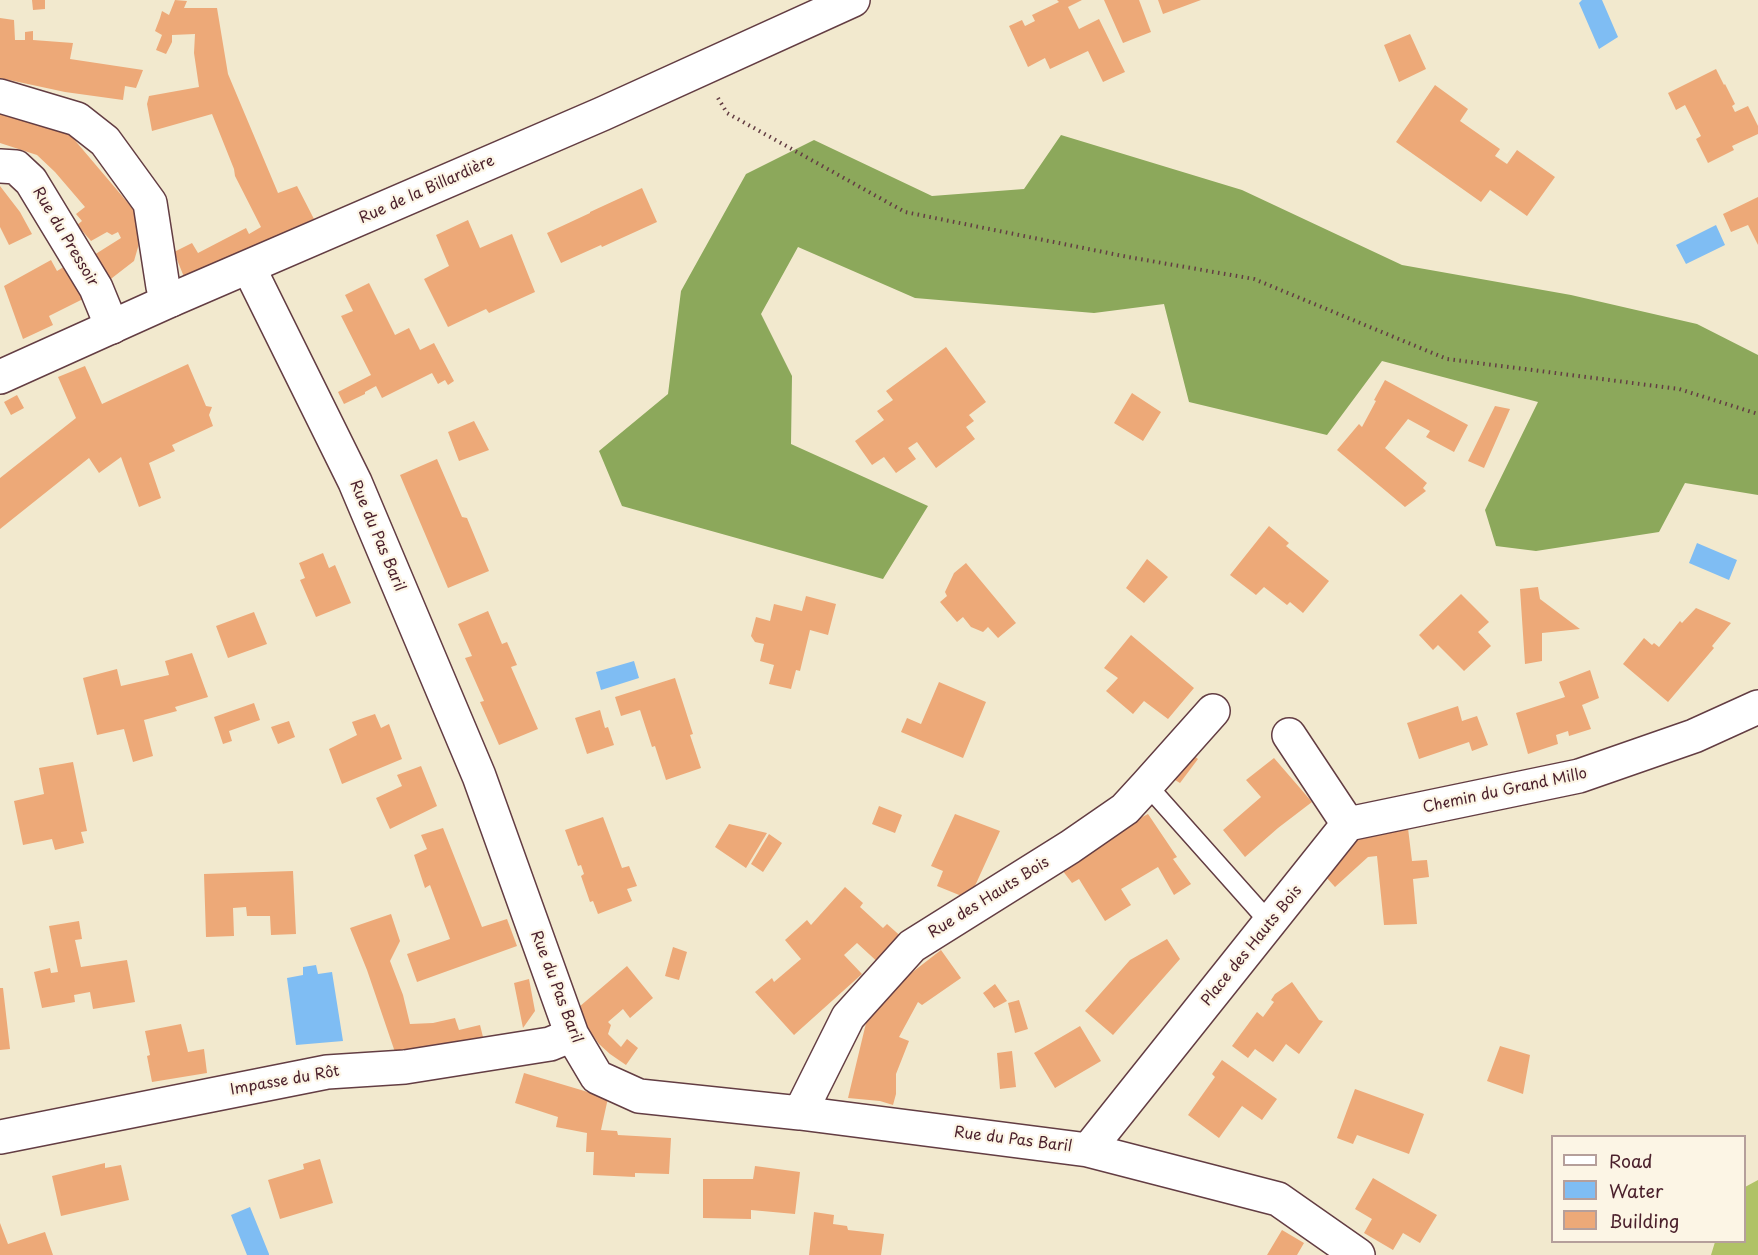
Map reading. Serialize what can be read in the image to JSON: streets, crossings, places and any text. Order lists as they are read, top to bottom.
{
  "streets": {
    "street": [
      "Rue de la Billardière",
      "Rue du Pressoir",
      "Rue du Pas Baril",
      "Chemin du Grand Millo",
      "Rue des Hauts Bois",
      "Place des Hauts Bois",
      "Impasse du Rôt"
    ]
  },
  "crossings": [
    ["Rue de la Billardière", "Rue du Pressoir"],
    ["Rue de la Billardière", "Rue du Pas Baril"],
    ["Rue du Pas Baril", "Rue des Hauts Bois"],
    ["Rue du Pas Baril", "Place des Hauts Bois"],
    ["Rue du Pas Baril", "Impasse du Rôt"],
    ["Chemin du Grand Millo", "Place des Hauts Bois"]
  ],
  "legend": ["Road", "Water", "Building"]
}
